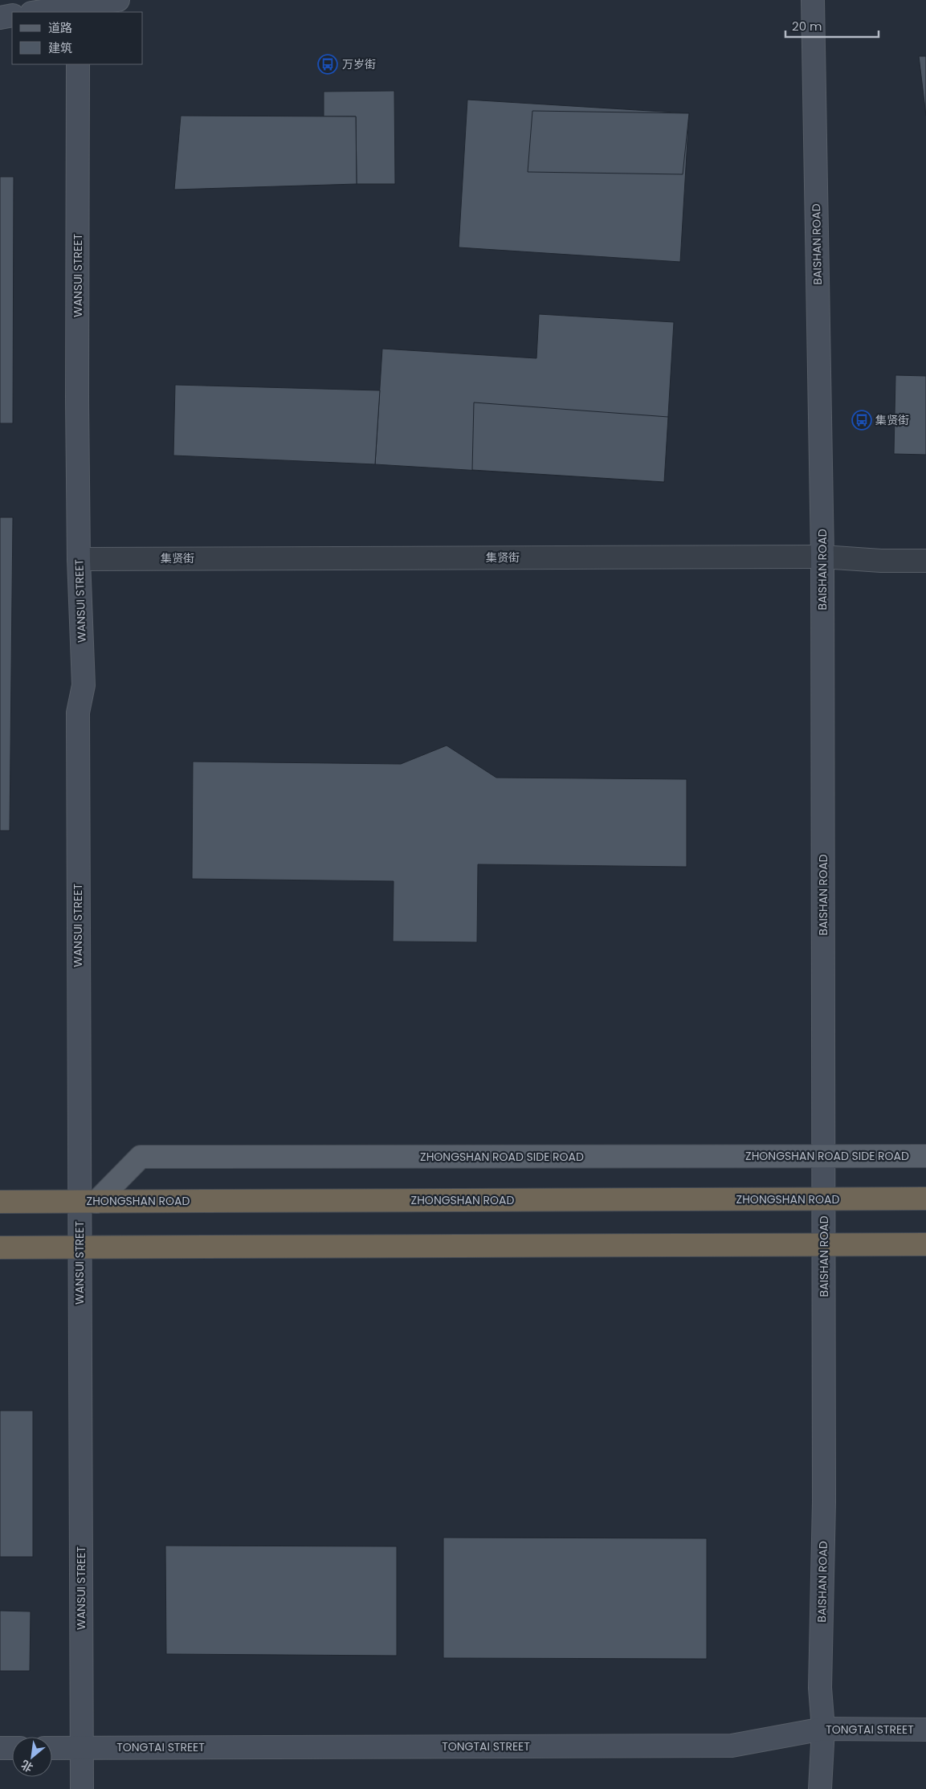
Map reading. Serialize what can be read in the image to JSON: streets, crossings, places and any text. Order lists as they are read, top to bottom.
{
  "streets": {
    "highway": ["ZHONGSHAN ROAD"],
    "main road": ["ZHONGSHAN ROAD SIDE ROAD"],
    "street": [
      "BAISHAN ROAD",
      "WANSUI STREET",
      "集贤街",
      "TONGTAI STREET"
    ]
  },
  "crossings": [
    ["BAISHAN ROAD", "集贤街"],
    ["BAISHAN ROAD", "ZHONGSHAN ROAD SIDE ROAD"],
    ["BAISHAN ROAD", "ZHONGSHAN ROAD"],
    ["BAISHAN ROAD", "TONGTAI STREET"],
    ["WANSUI STREET", "集贤街"],
    ["WANSUI STREET", "ZHONGSHAN ROAD SIDE ROAD"],
    ["WANSUI STREET", "ZHONGSHAN ROAD"],
    ["WANSUI STREET", "TONGTAI STREET"],
    ["ZHONGSHAN ROAD SIDE ROAD", "ZHONGSHAN ROAD"]
  ],
  "places": {
    "bus stop": ["万岁街", "集贤街"]
  },
  "legend": ["道路", "建筑"],
  "scale_bar": "20 m",
  "north": "bottom left"
}
